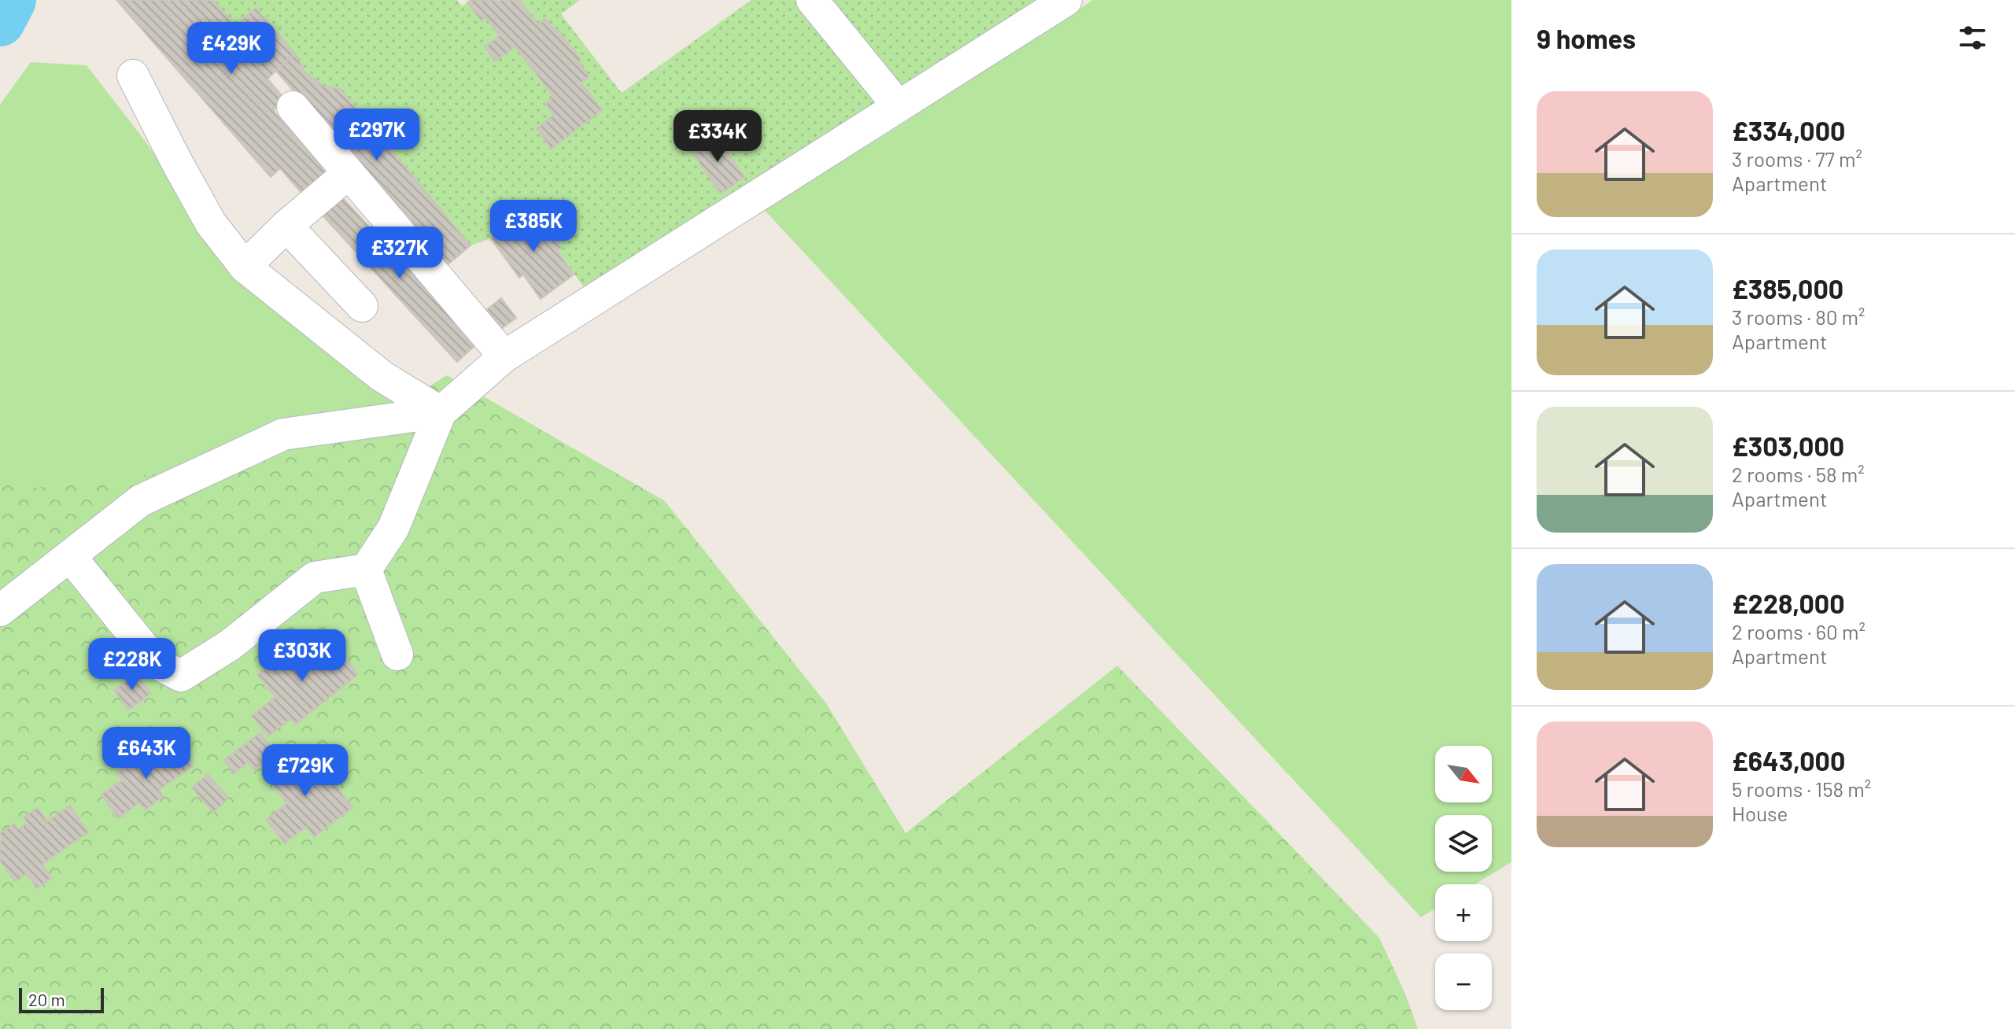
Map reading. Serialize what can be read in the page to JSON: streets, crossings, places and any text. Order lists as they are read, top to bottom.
{
  "scale_bar": "20 m",
  "north": "bottom right",
  "page": {
    "heading": "9 homes",
    "price": [
      "£429K",
      "£297K",
      "£334K",
      "£385K",
      "£327K",
      "£303K",
      "£228K",
      "£643K",
      "£729K"
    ],
    "list": [
      {
        "name": "£334,000",
        "note": "3 rooms · 77 m² · Apartment"
      },
      {
        "name": "£385,000",
        "note": "3 rooms · 80 m² · Apartment"
      },
      {
        "name": "£303,000",
        "note": "2 rooms · 58 m² · Apartment"
      },
      {
        "name": "£228,000",
        "note": "2 rooms · 60 m² · Apartment"
      },
      {
        "name": "£643,000",
        "note": "5 rooms · 158 m² · House"
      }
    ],
    "map_buttons": ["+", "−"],
    "scale": "20 m"
  }
}
